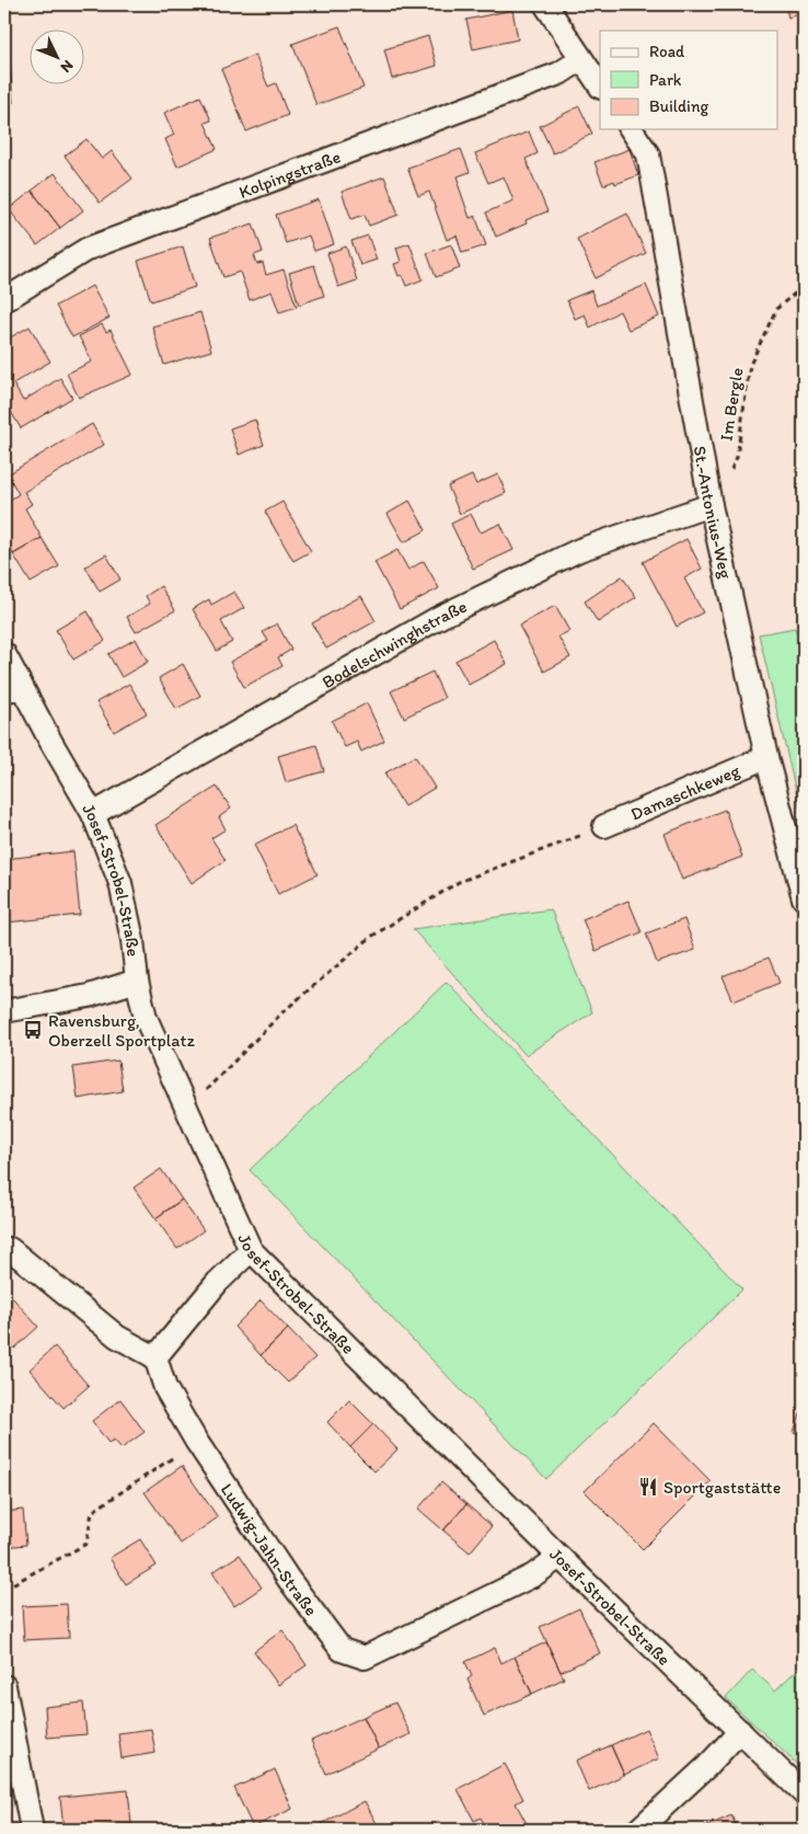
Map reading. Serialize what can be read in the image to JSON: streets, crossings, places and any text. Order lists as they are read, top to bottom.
{
  "streets": {
    "street": [
      "Kolpingstraße",
      "St.-Antonius-Weg",
      "Bodelschwinghstraße",
      "Damaschkeweg",
      "Josef-Strobel-Straße",
      "Ludwig-Jahn-Straße"
    ],
    "path": ["Im Bergle"]
  },
  "crossings": [
    ["Im Bergle", "St.-Antonius-Weg"],
    ["Im Bergle", "Bodelschwinghstraße"],
    ["St.-Antonius-Weg", "Bodelschwinghstraße"],
    ["St.-Antonius-Weg", "Damaschkeweg"],
    ["Bodelschwinghstraße", "Josef-Strobel-Straße"],
    ["Josef-Strobel-Straße", "Ludwig-Jahn-Straße"]
  ],
  "places": {
    "bus stop": ["Ravensburg, Oberzell Sportplatz"],
    "restaurant": ["Sportgaststätte"]
  },
  "legend": ["Road", "Park", "Building"],
  "north": "bottom right"
}
